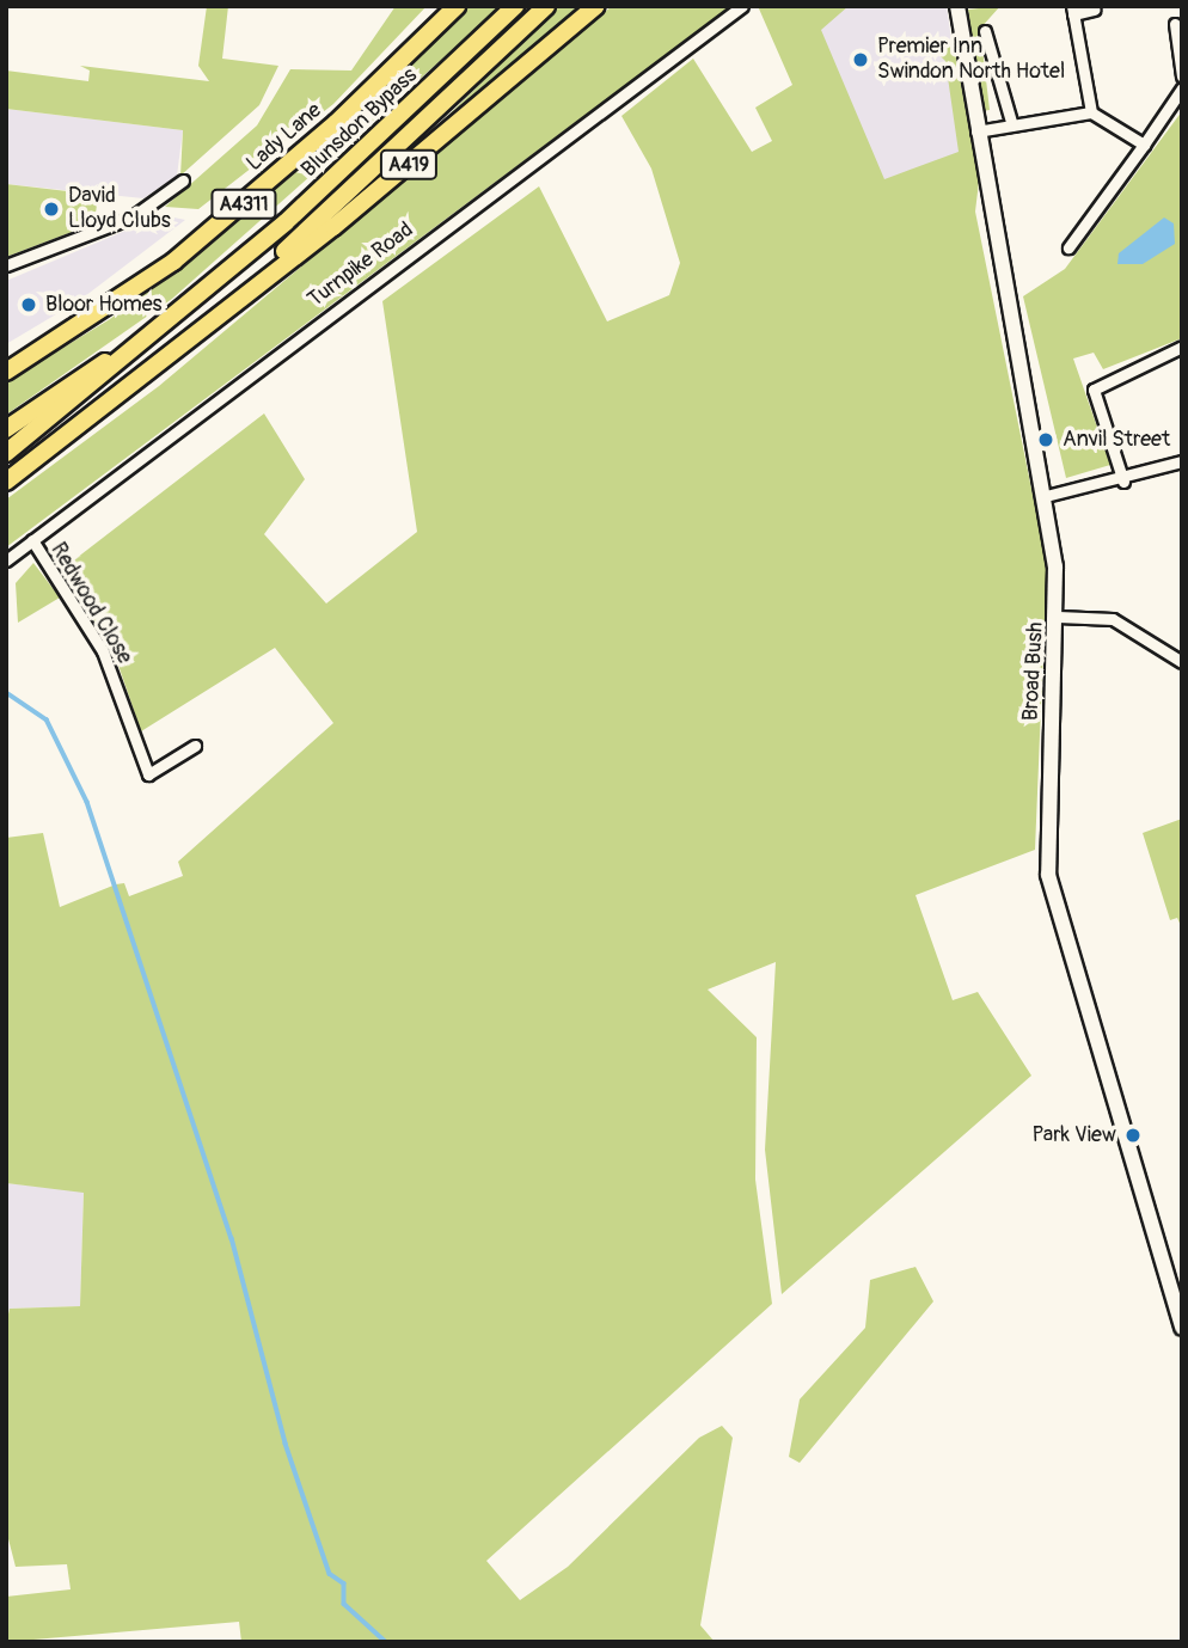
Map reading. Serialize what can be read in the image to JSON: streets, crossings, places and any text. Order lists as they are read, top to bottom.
{
  "streets": {
    "main road": [
      "Blunsdon Bypass",
      "Lady Lane",
      "A419",
      "A4311",
      "Broad Bush"
    ],
    "street": ["Turnpike Road", "Redwood Close"]
  },
  "crossings": [
    ["Blunsdon Bypass", "A419"],
    ["Turnpike Road", "Redwood Close"]
  ],
  "places": [
    "Premier Inn Swindon North Hotel",
    "David Lloyd Clubs",
    "Bloor Homes",
    "Anvil Street",
    "Park View"
  ]
}
